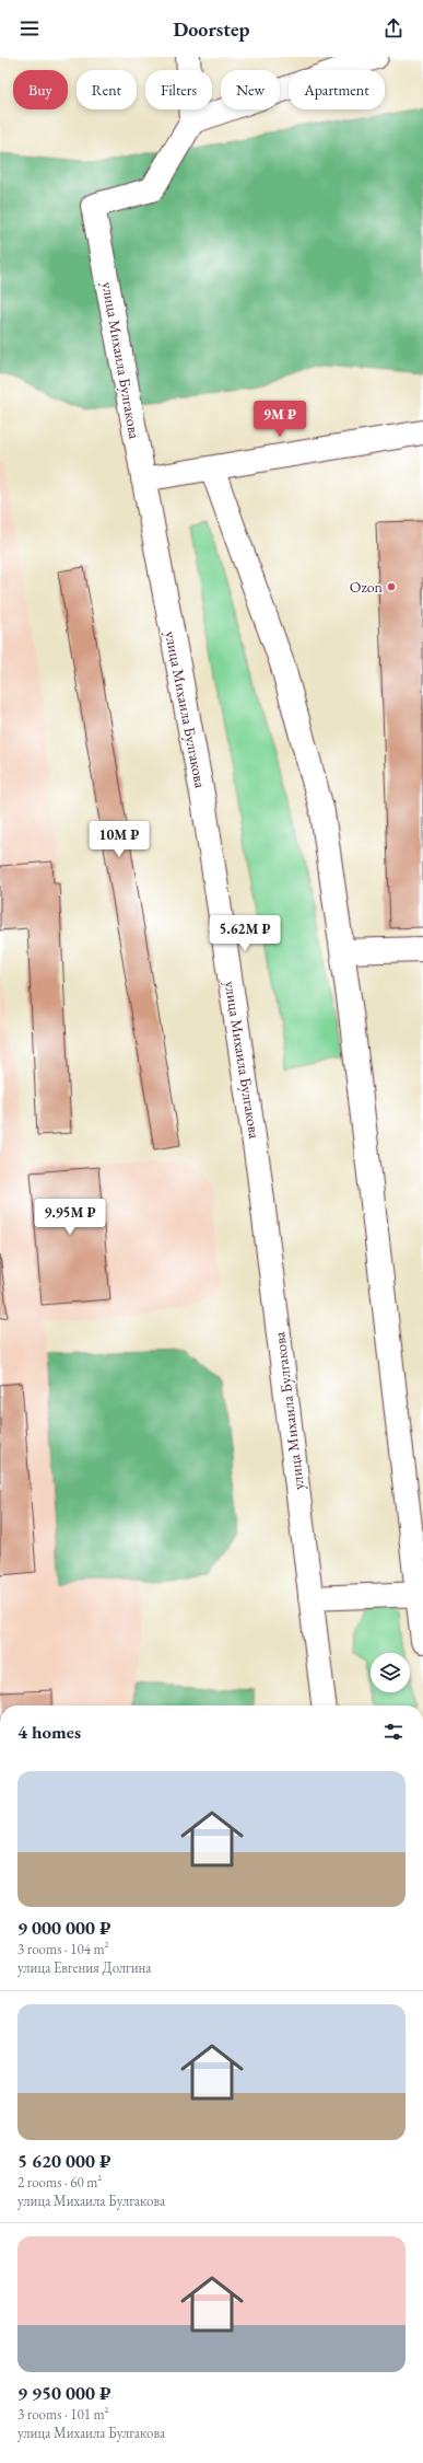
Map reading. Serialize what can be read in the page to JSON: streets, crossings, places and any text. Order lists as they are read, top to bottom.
{
  "streets": {
    "street": ["улица Михаила Булгакова"]
  },
  "places": ["Ozon"],
  "page": {
    "header": "Doorstep",
    "chip": [
      "Buy",
      "Rent",
      "Filters",
      "New",
      "Apartment"
    ],
    "price": [
      "9M ₽",
      "10M ₽",
      "5.62M ₽",
      "9.95M ₽"
    ],
    "heading": "4 homes",
    "list": [
      {
        "name": "9 000 000 ₽",
        "note": "3 rooms · 104 m² · улица Евгения Долгина"
      },
      {
        "name": "5 620 000 ₽",
        "note": "2 rooms · 60 m² · улица Михаила Булгакова"
      },
      {
        "name": "9 950 000 ₽",
        "note": "3 rooms · 101 m² · улица Михаила Булгакова"
      }
    ]
  }
}
